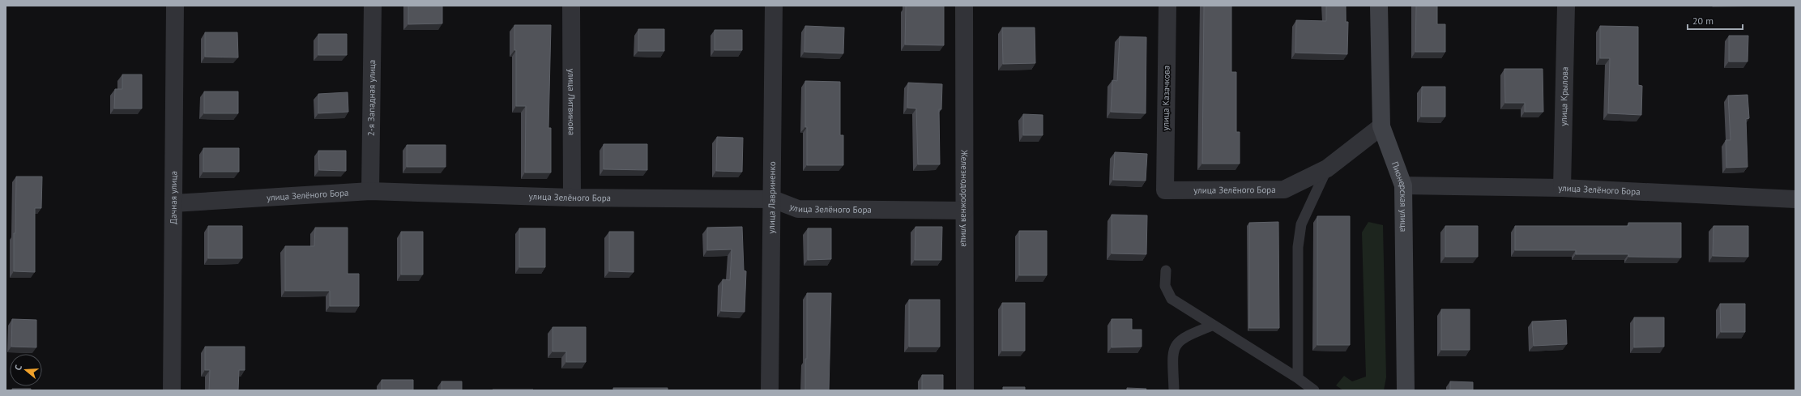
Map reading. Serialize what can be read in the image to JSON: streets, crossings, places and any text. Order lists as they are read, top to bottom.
{
  "streets": {
    "street": [
      "улица Крылова",
      "2-я Западная улица",
      "улица Казачкова",
      "улица Литвинова",
      "улица Зелёного Бора",
      "Пионерская улица",
      "Дачная улица",
      "улица Лавриненко",
      "Железнодорожная улица"
    ]
  },
  "crossings": [
    ["улица Крылова", "улица Зелёного Бора"],
    ["2-я Западная улица", "улица Зелёного Бора"],
    ["улица Казачкова", "улица Зелёного Бора"],
    ["улица Литвинова", "улица Зелёного Бора"],
    ["улица Зелёного Бора", "Пионерская улица"],
    ["улица Зелёного Бора", "Дачная улица"],
    ["улица Зелёного Бора", "улица Лавриненко"],
    ["улица Зелёного Бора", "Железнодорожная улица"]
  ],
  "scale_bar": "20 m",
  "north": "left"
}
